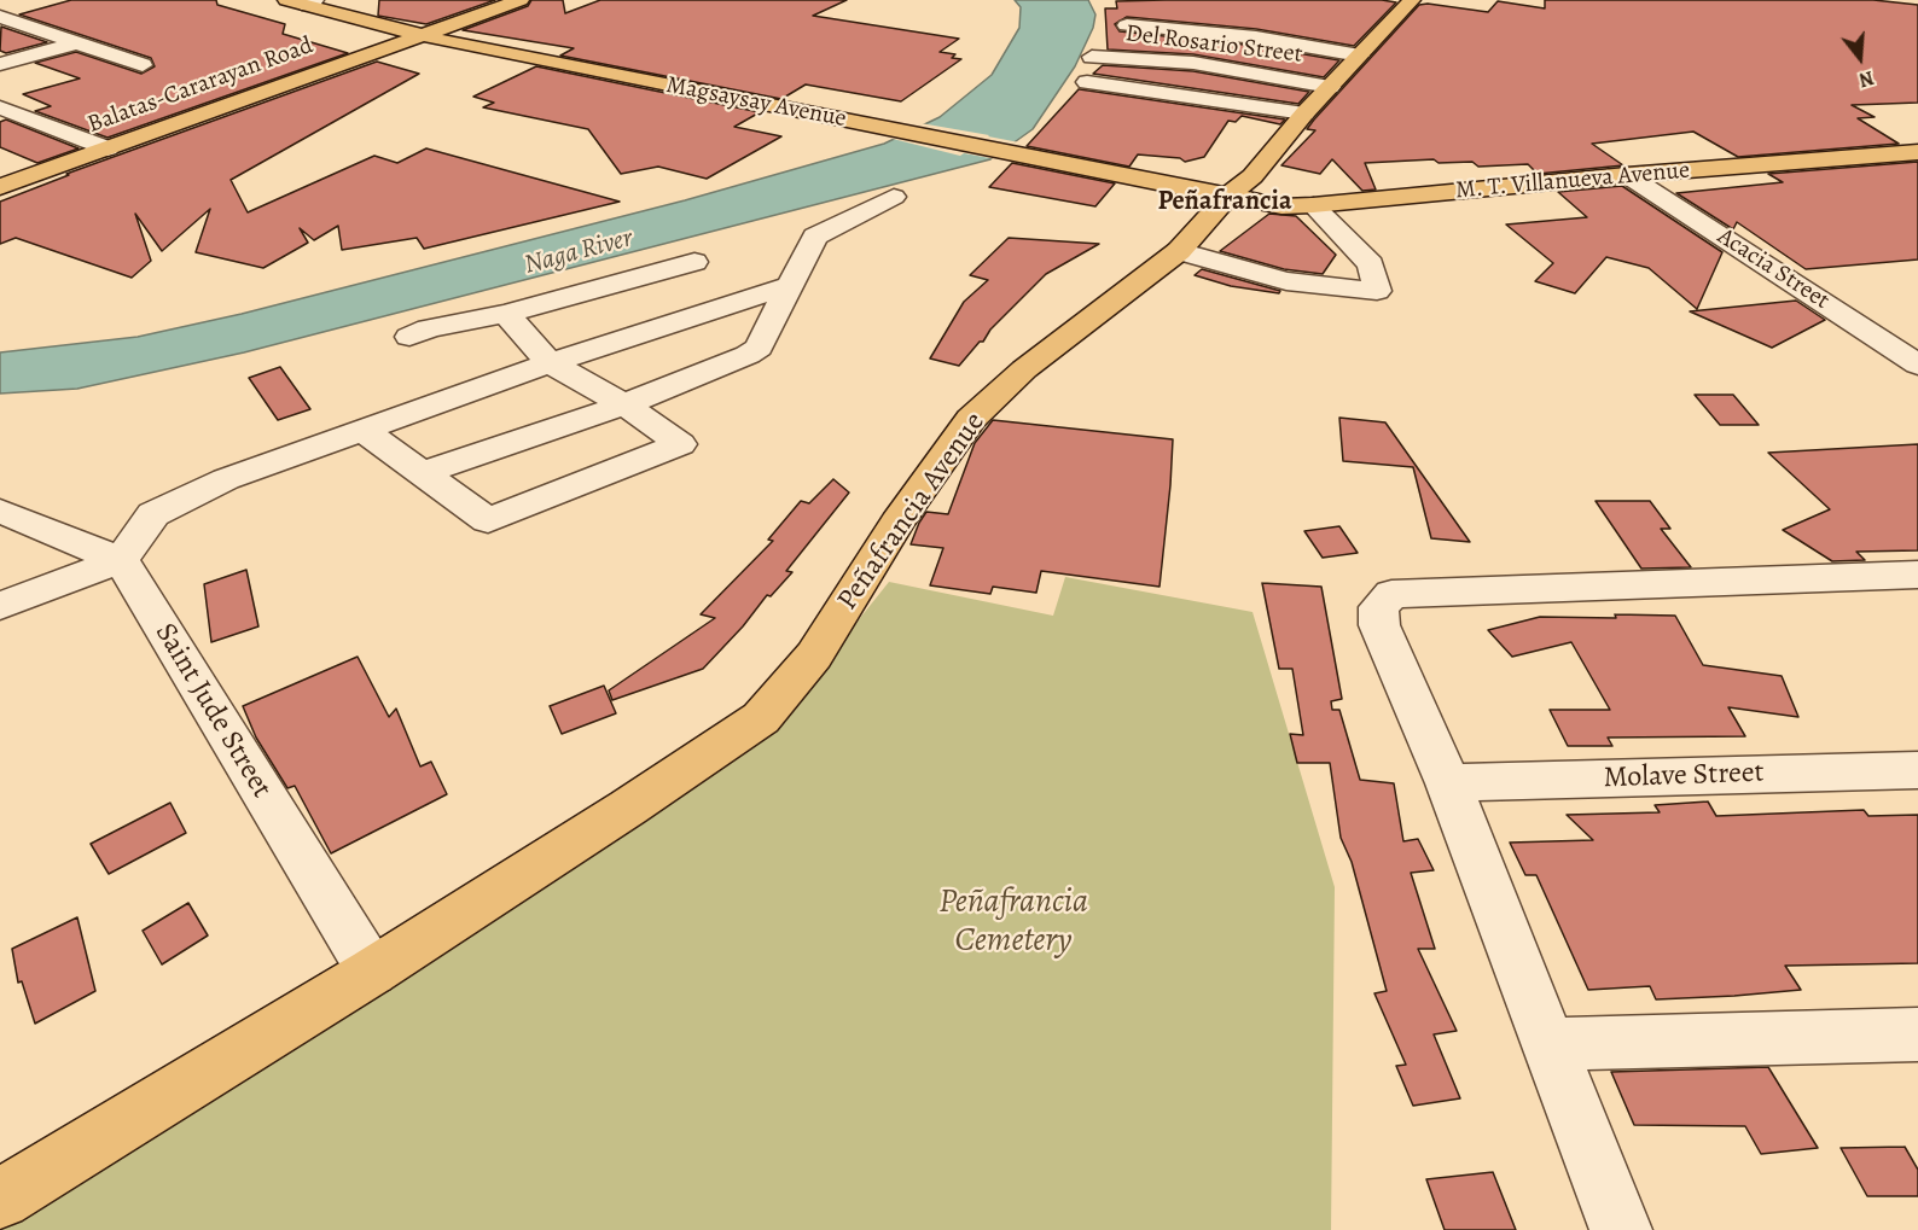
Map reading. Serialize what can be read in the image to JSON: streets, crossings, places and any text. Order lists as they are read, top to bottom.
{
  "streets": {
    "main road": [
      "Balatas-Cararayan Road",
      "Magsaysay Avenue",
      "M. T. Villanueva Avenue",
      "Peñafrancia Avenue"
    ],
    "street": [
      "Del Rosario Street",
      "Acacia Street",
      "Saint Jude Street",
      "Molave Street"
    ]
  },
  "crossings": [
    ["Del Rosario Street", "Peñafrancia Avenue"],
    ["Balatas-Cararayan Road", "Magsaysay Avenue"],
    ["Magsaysay Avenue", "M. T. Villanueva Avenue"],
    ["Magsaysay Avenue", "Peñafrancia Avenue"],
    ["M. T. Villanueva Avenue", "Acacia Street"],
    ["M. T. Villanueva Avenue", "Peñafrancia Avenue"],
    ["Peñafrancia Avenue", "Saint Jude Street"]
  ],
  "districts": ["Peñafrancia"],
  "water": ["Naga River"],
  "parks": ["Peñafrancia Cemetery"],
  "north": "bottom"
}
